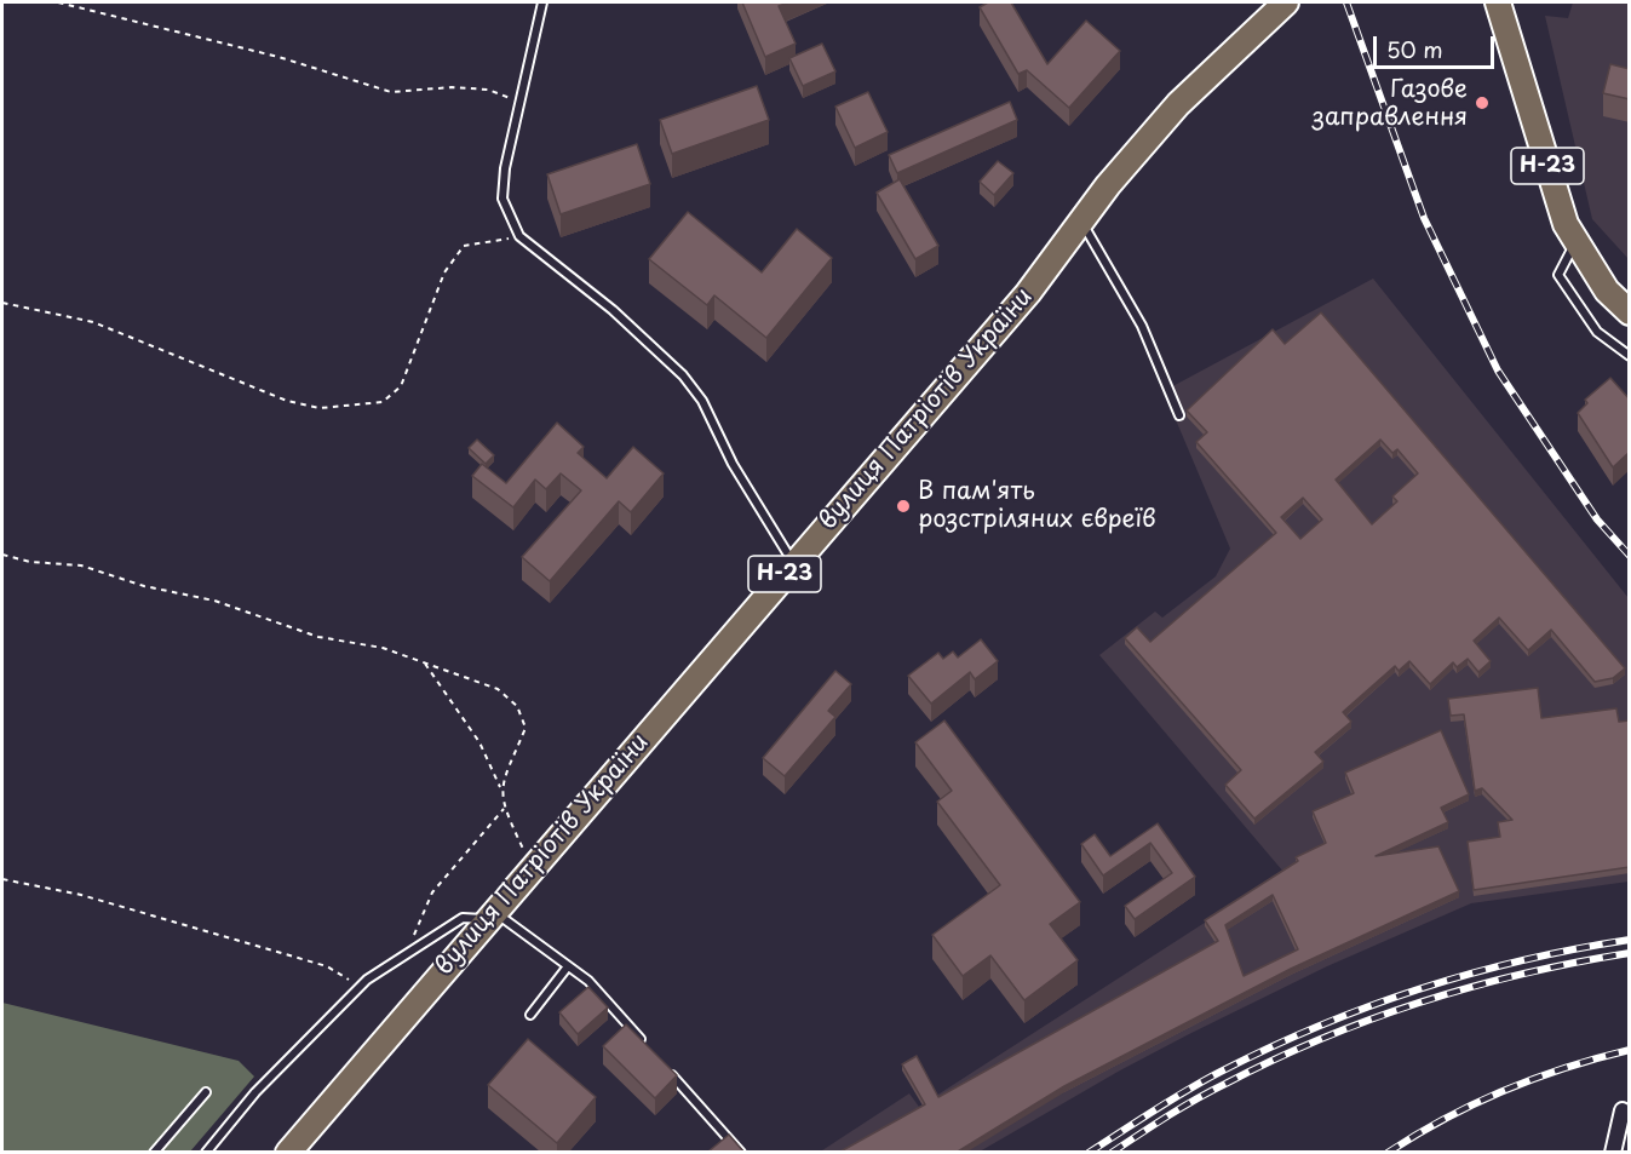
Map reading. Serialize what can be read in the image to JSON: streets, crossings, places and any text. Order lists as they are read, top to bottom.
{
  "streets": {
    "main road": ["Н-23", "вулиця Патріотів України"]
  },
  "places": ["Газове заправлення", "В пам'ять розстріляних євреїв"],
  "scale_bar": "50 m"
}
